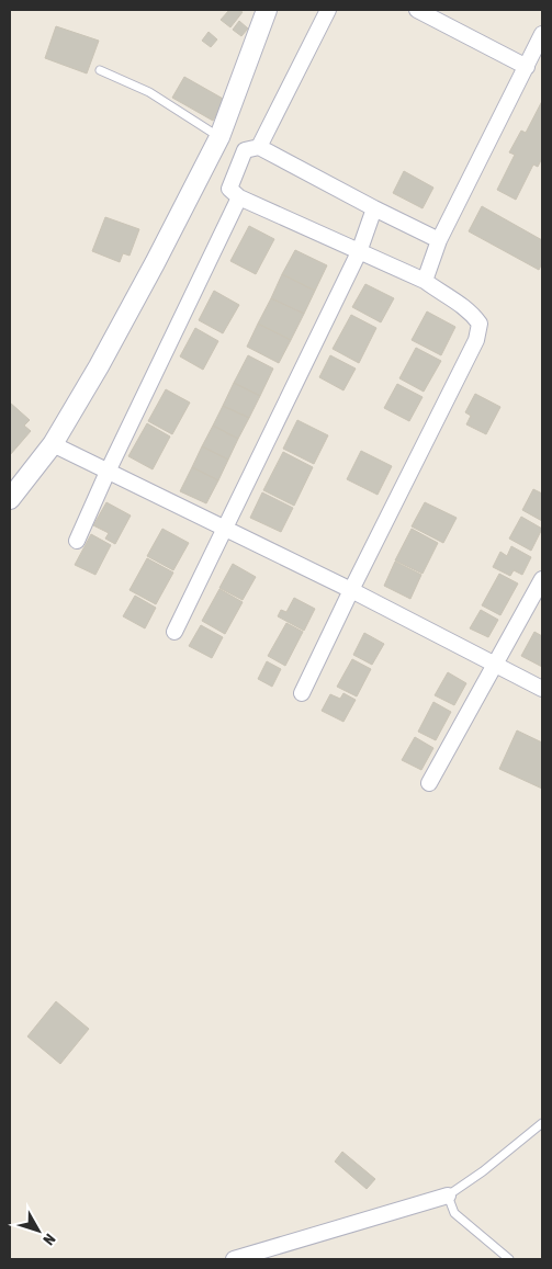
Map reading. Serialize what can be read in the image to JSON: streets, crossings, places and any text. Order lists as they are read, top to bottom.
{
  "north": "bottom right"
}
